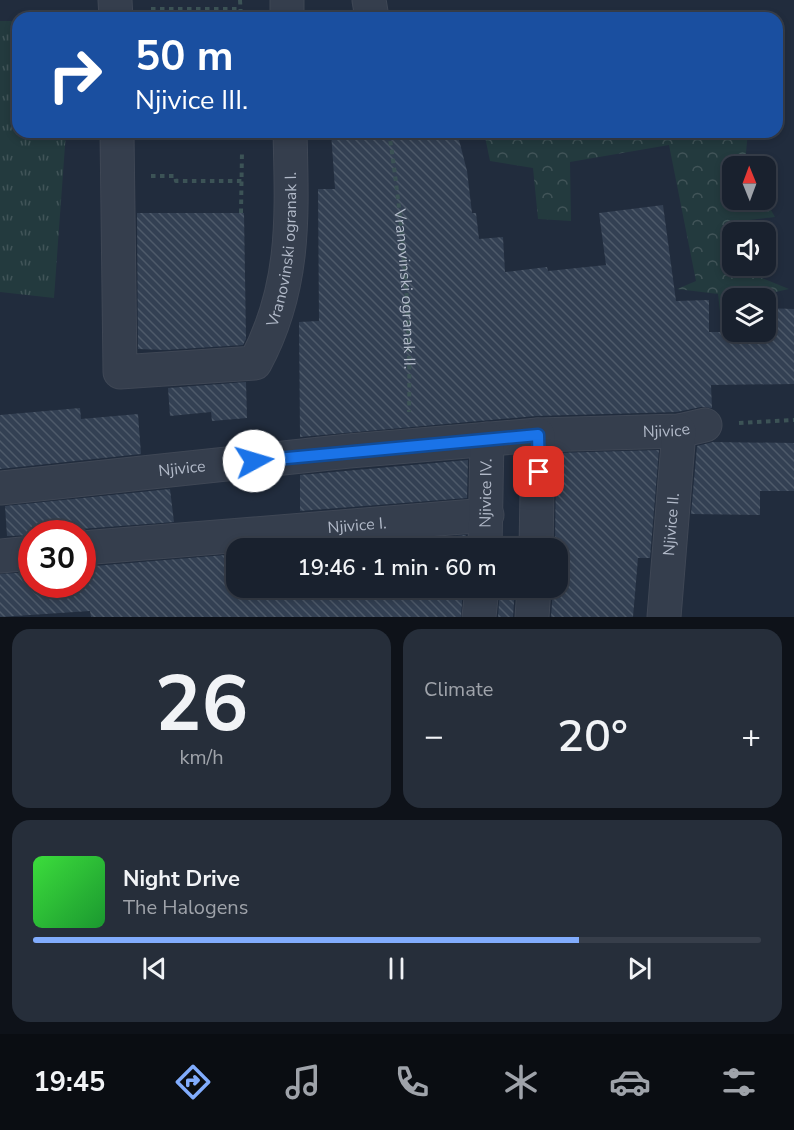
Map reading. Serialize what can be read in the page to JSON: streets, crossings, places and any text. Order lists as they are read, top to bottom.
{
  "streets": {
    "street": [
      "Vranovinski ogranak I.",
      "Njivice",
      "Njivice IV.",
      "Njivice II.",
      "Njivice I."
    ],
    "path": ["Vranovinski ogranak II."]
  },
  "crossings": [
    ["Vranovinski ogranak II.", "Njivice"],
    ["Njivice", "Njivice IV."],
    ["Njivice", "Njivice II."],
    ["Njivice IV.", "Njivice I."]
  ],
  "north": "top",
  "page": {
    "turn": ["50 m", "Njivice III."],
    "limit": "30",
    "trip": "19:46 · 1 min · 60 m",
    "tile": [
      ["26", "km/h"],
      "Climate"
    ],
    "heat": ["−", "20°", "+"],
    "song": ["Night Drive", "The Halogens"],
    "tabs": "19:45"
  }
}
